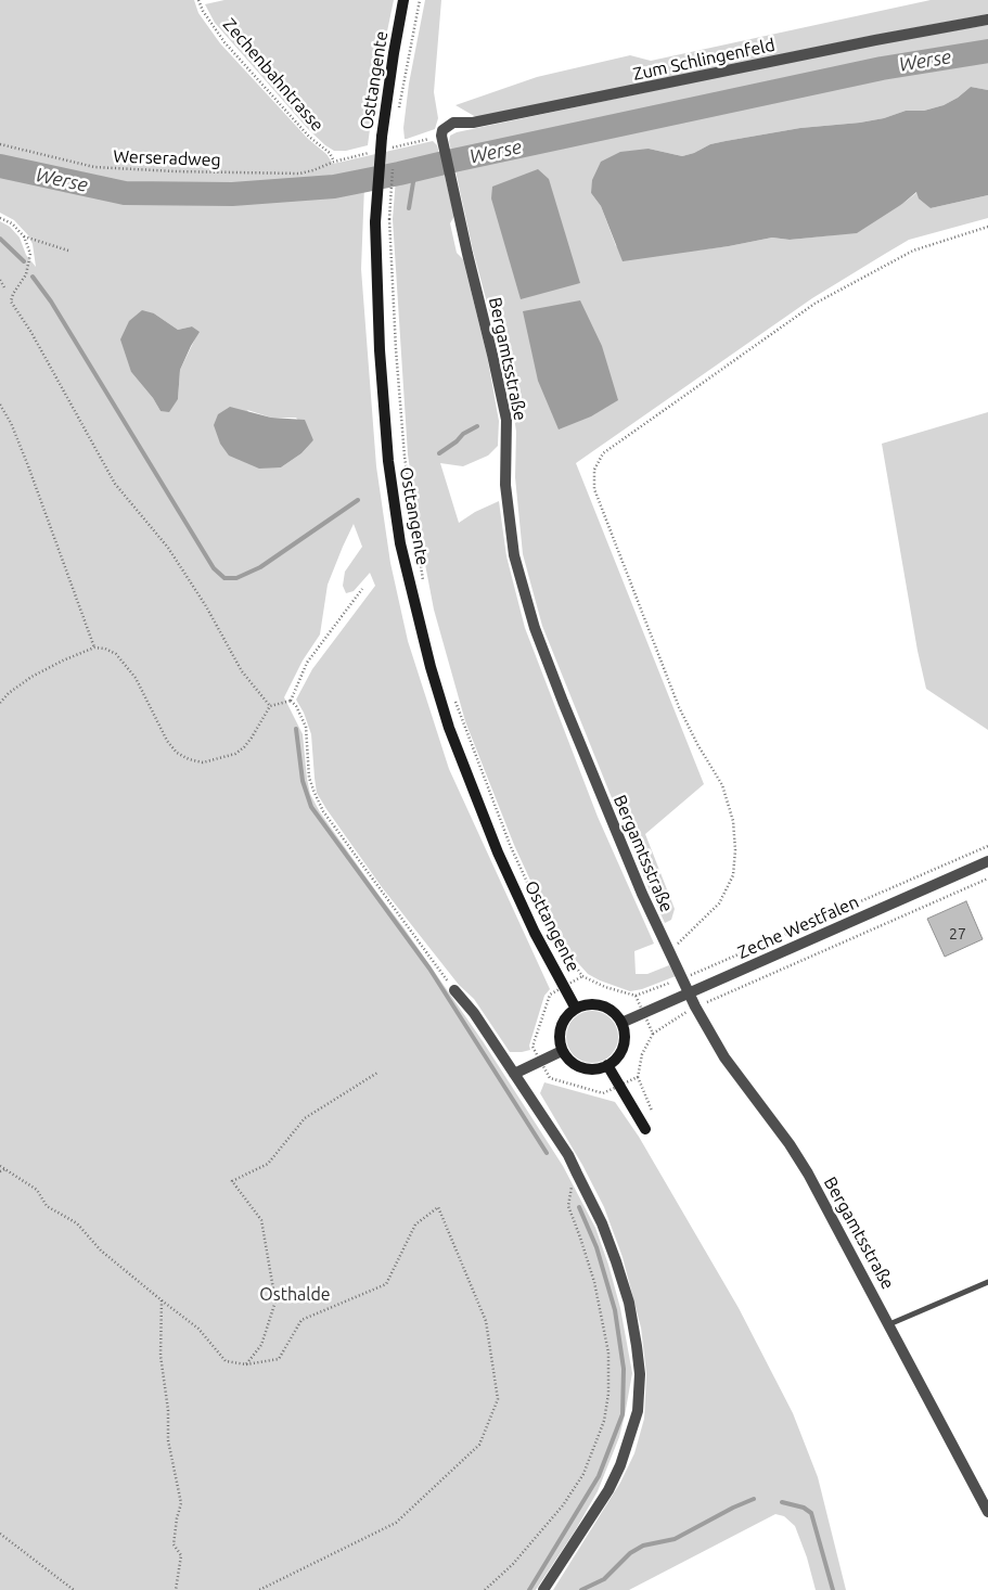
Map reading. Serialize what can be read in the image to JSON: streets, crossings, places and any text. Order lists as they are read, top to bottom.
{
  "streets": {
    "street": [
      "Zum Schlingenfeld",
      "Osttangente",
      "Bergamtsstraße",
      "Zeche Westfalen"
    ],
    "path": ["Zechenbahntrasse", "Werseradweg"]
  },
  "crossings": [
    ["Zum Schlingenfeld", "Bergamtsstraße"],
    ["Zechenbahntrasse", "Werseradweg"],
    ["Osttangente", "Zeche Westfalen"],
    ["Bergamtsstraße", "Zeche Westfalen"]
  ],
  "water": ["Werse"],
  "parks": ["Osthalde"],
  "house_numbers": ["27"]
}
